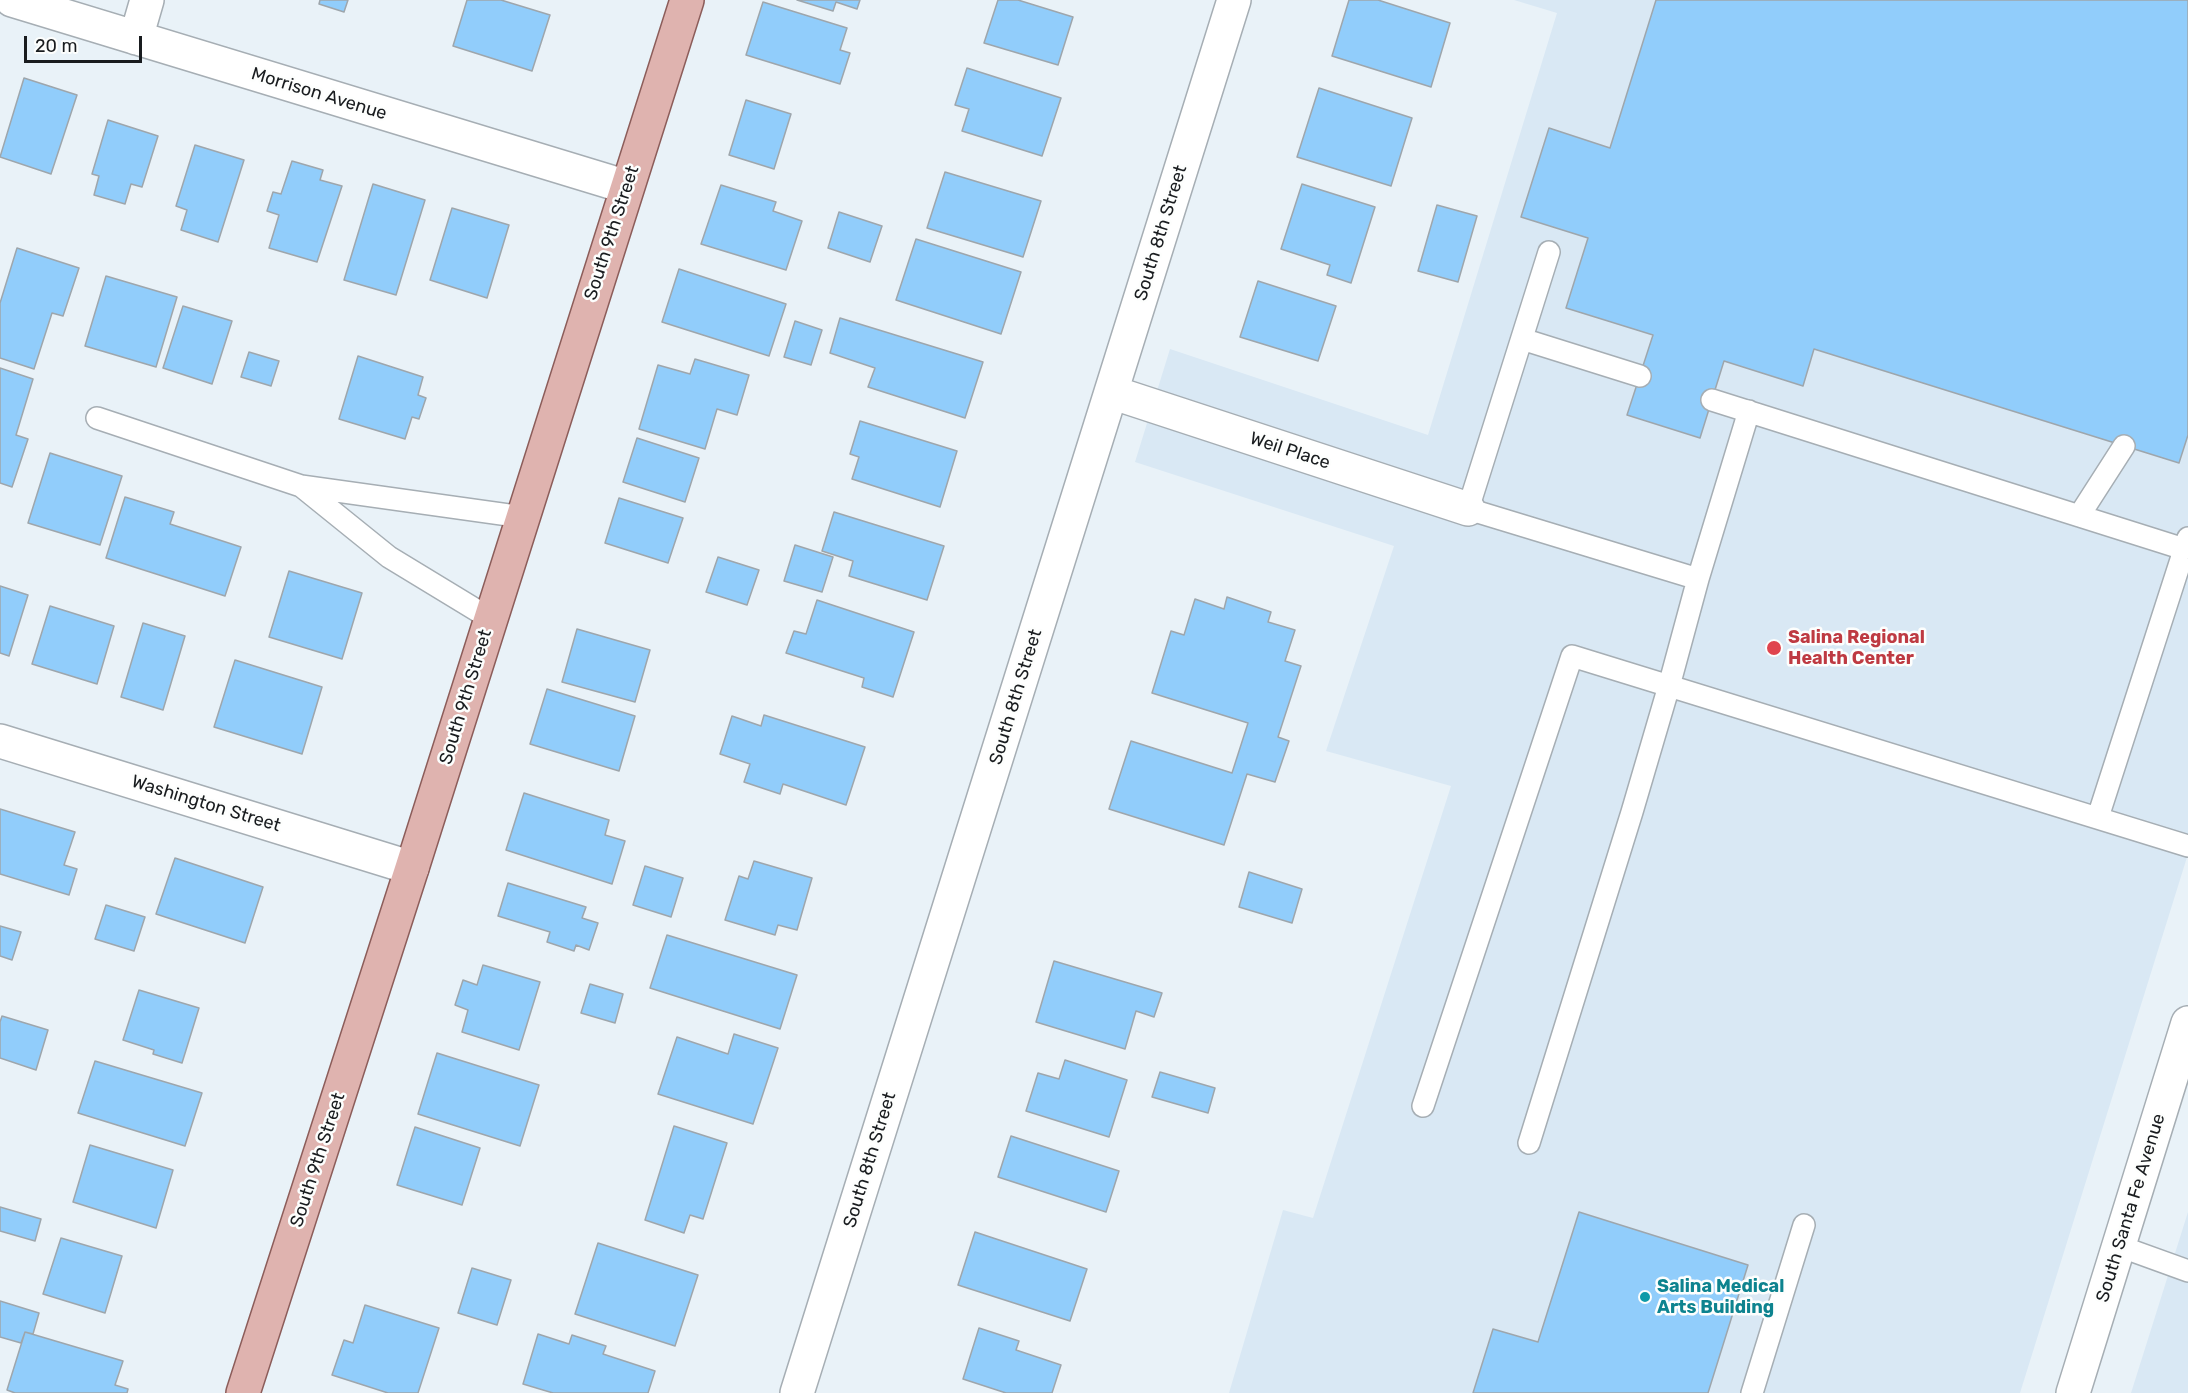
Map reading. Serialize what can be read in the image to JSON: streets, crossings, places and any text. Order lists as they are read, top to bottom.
{
  "streets": {
    "main road": ["South 9th Street"],
    "street": [
      "Morrison Avenue",
      "South 8th Street",
      "Weil Place",
      "Washington Street",
      "South Santa Fe Avenue"
    ]
  },
  "crossings": [
    ["Morrison Avenue", "South 9th Street"],
    ["South 9th Street", "Washington Street"],
    ["South 8th Street", "Weil Place"]
  ],
  "places": ["Salina Regional Health Center", "Salina Medical Arts Building"],
  "scale_bar": "20 m"
}
